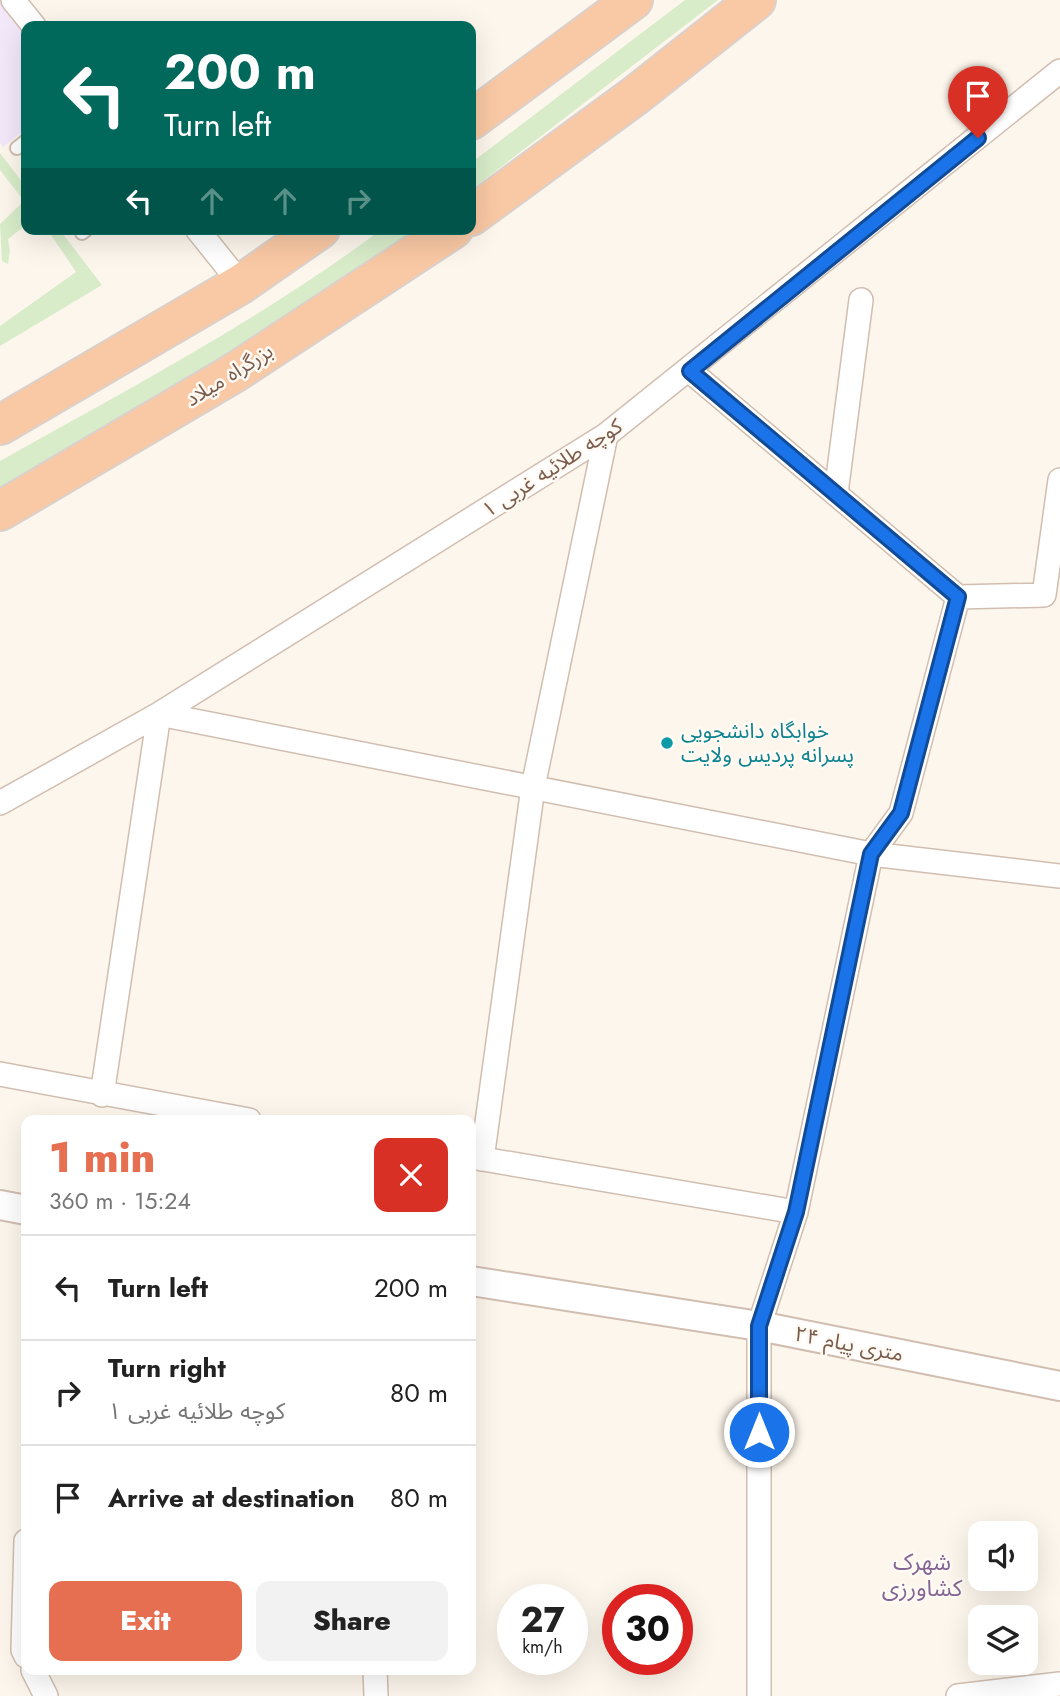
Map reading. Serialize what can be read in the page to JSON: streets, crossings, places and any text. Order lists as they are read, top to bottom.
{
  "streets": {
    "highway": ["بزرگراه میلاد"],
    "street": ["کوچه طلائیه غربی ۱", "۲۴ متری پیام"]
  },
  "districts": ["شهرک کشاورزی"],
  "places": ["خوابگاه دانشجویی پسرانه پردیس ولایت"],
  "page": {
    "turn": ["200 m", "Turn left"],
    "heading": ["1 min", "360 m · 15:24"],
    "list": [
      {
        "name": "Turn left",
        "value": "200 m"
      },
      {
        "name": "Turn right",
        "note": "کوچه طلائیه غربی ۱",
        "value": "80 m"
      },
      {
        "name": "Arrive at destination",
        "value": "80 m"
      }
    ],
    "buttons": ["Exit", "Share"],
    "speed": "27 km/h",
    "limit": "30"
  }
}
